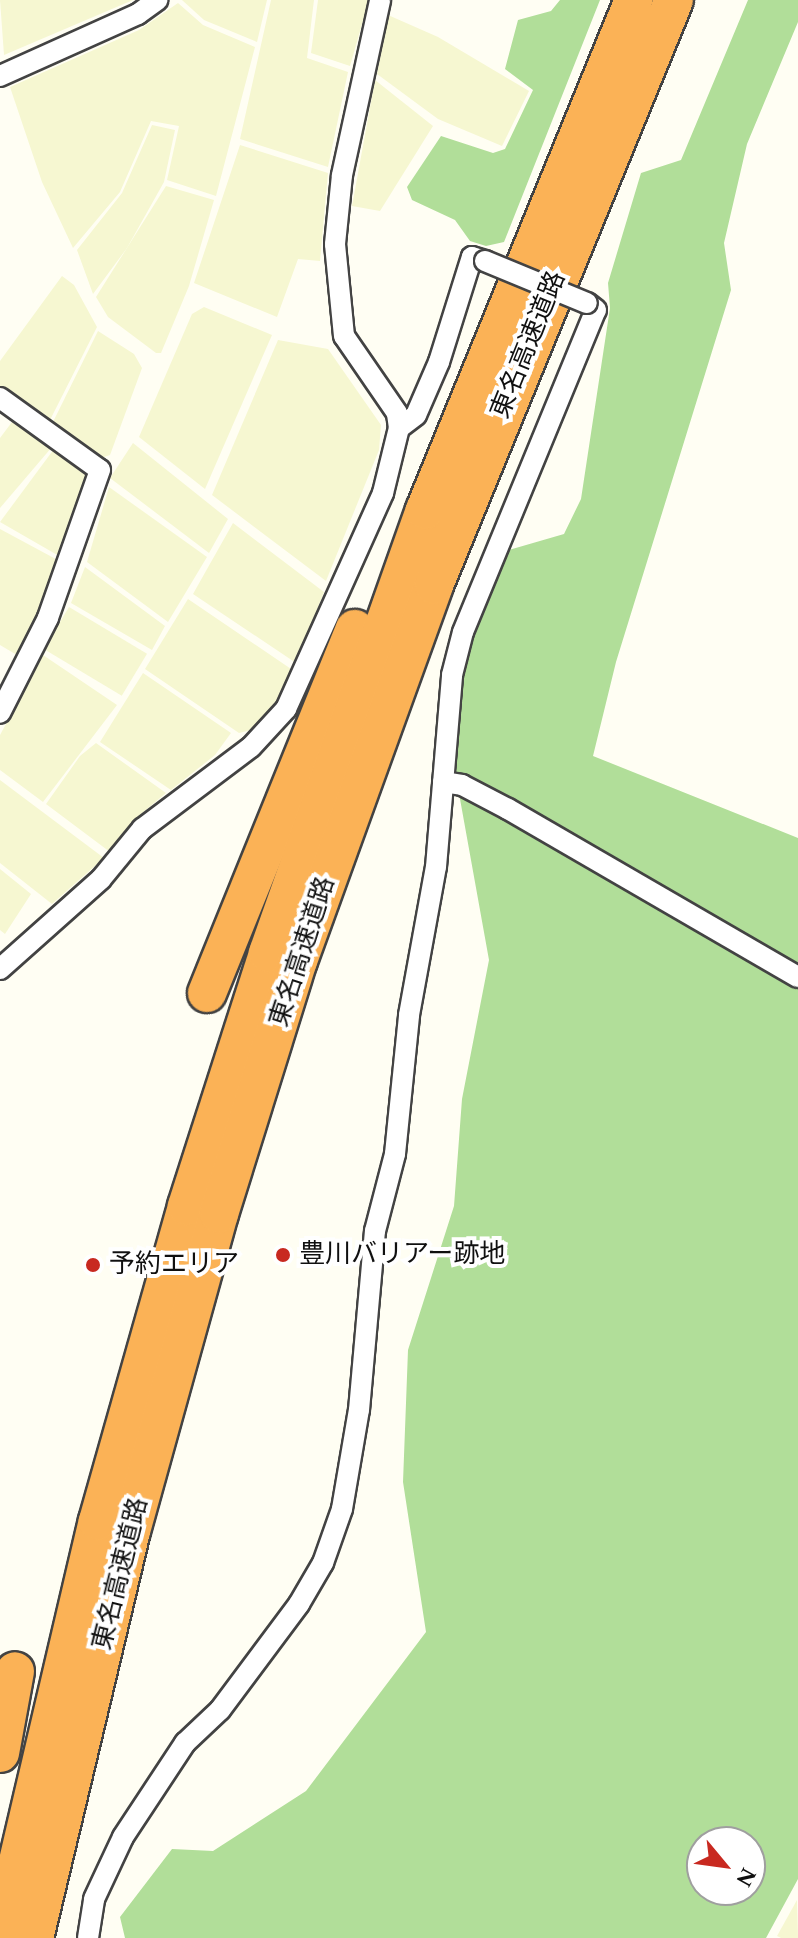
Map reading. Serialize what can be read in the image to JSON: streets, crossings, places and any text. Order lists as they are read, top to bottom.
{
  "streets": {
    "highway": ["東名高速道路"]
  },
  "places": ["豊川バリアー跡地", "予約エリア"],
  "north": "bottom right"
}
